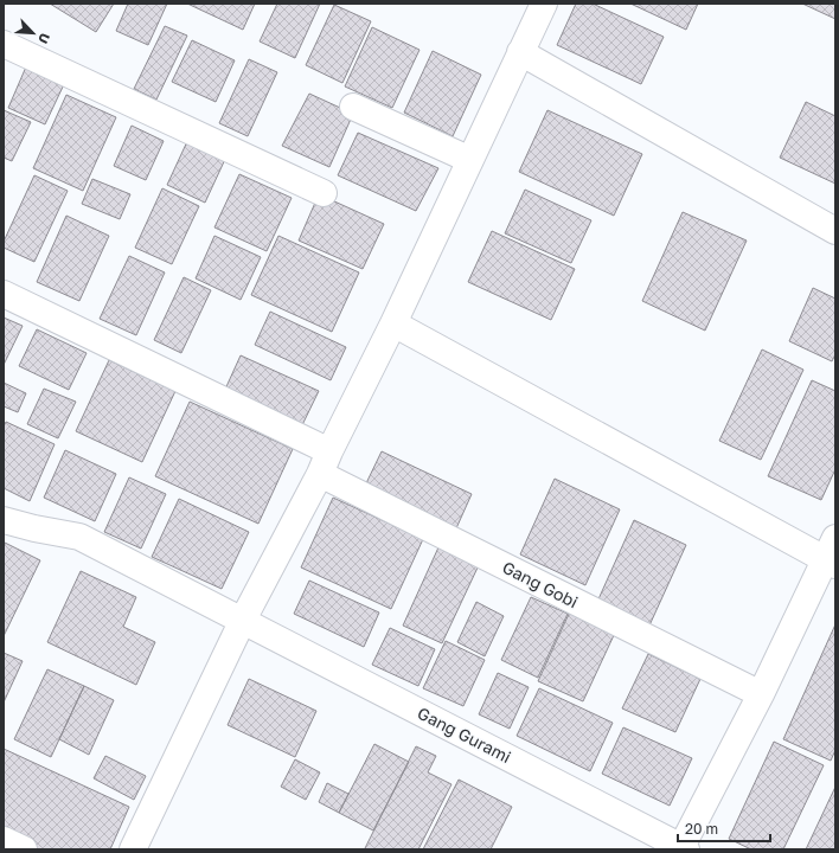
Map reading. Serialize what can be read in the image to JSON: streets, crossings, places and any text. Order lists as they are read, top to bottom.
{
  "streets": {
    "street": ["Gang Gobi", "Gang Gurami"]
  },
  "scale_bar": "20 m",
  "north": "bottom right"
}
